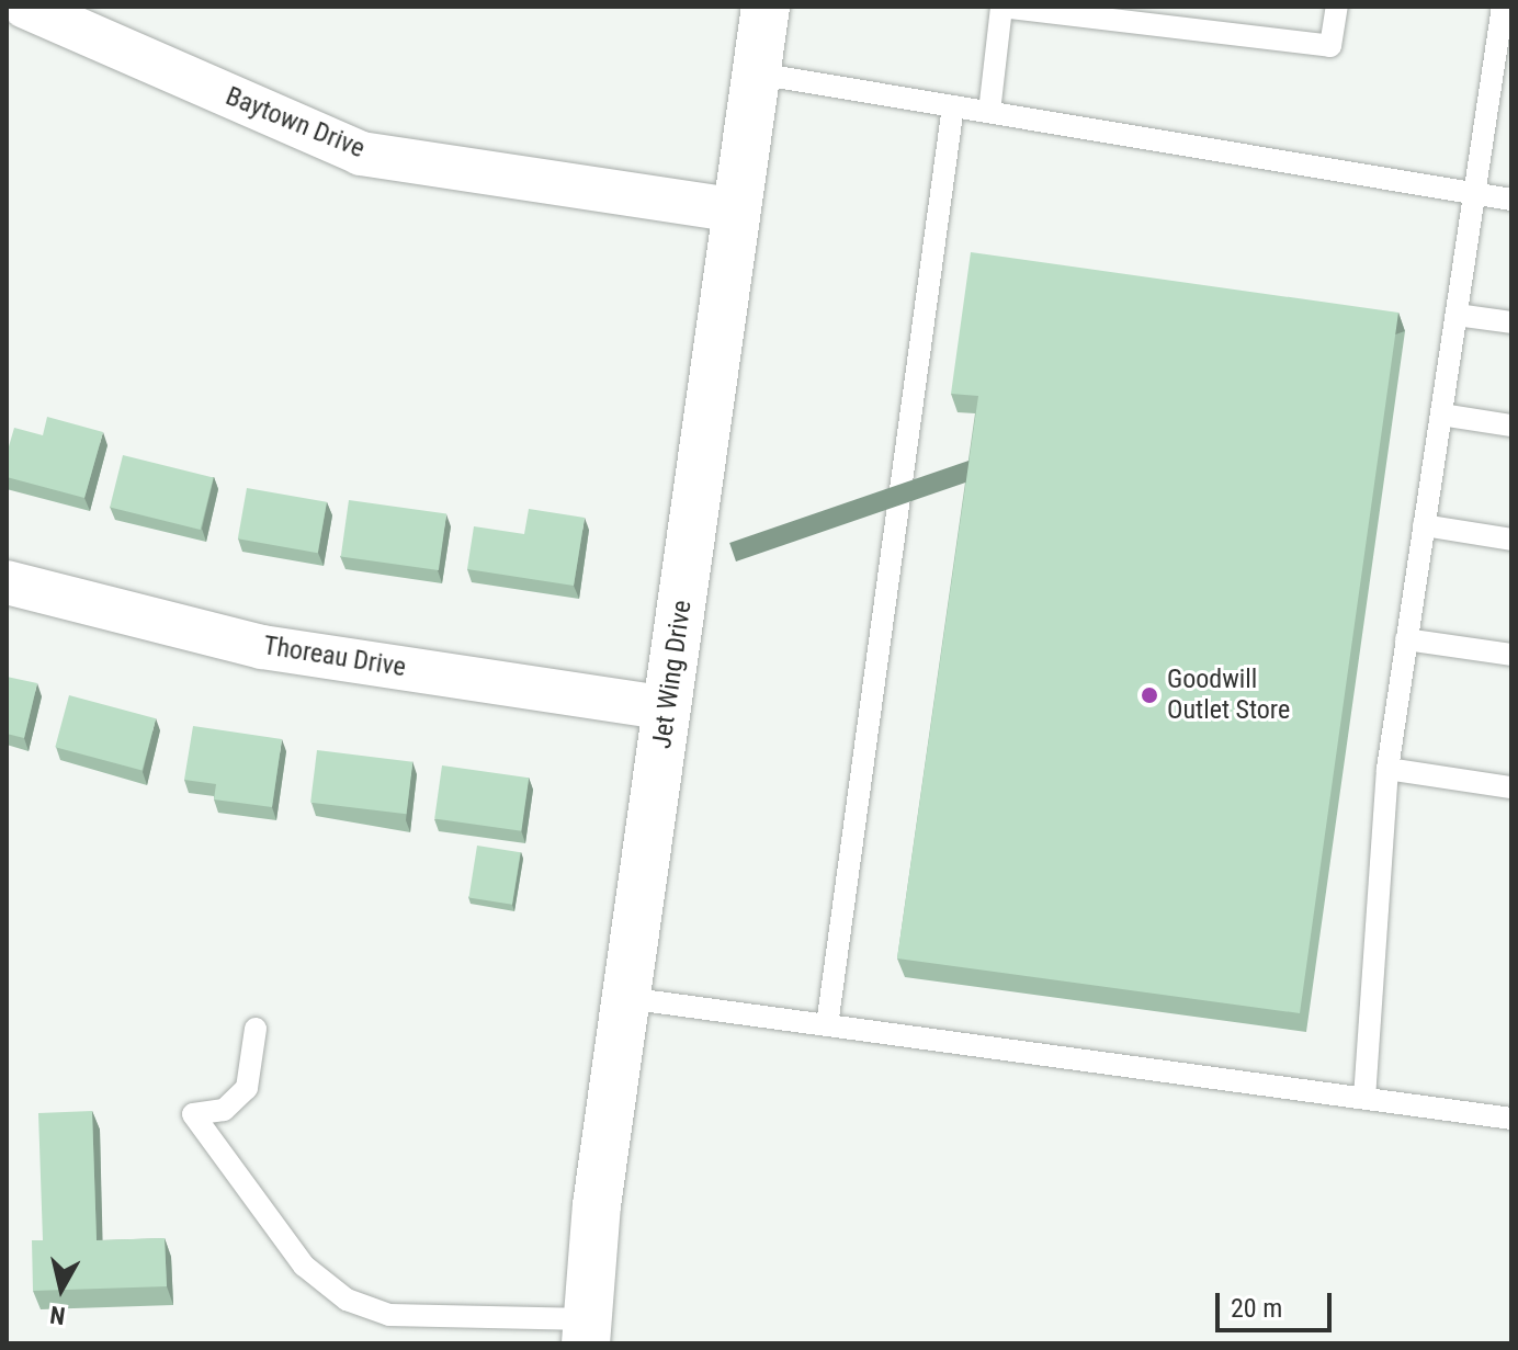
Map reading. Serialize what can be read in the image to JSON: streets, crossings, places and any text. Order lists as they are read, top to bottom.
{
  "streets": {
    "main road": ["Jet Wing Drive"],
    "street": ["Baytown Drive", "Thoreau Drive"]
  },
  "crossings": [
    ["Baytown Drive", "Jet Wing Drive"],
    ["Thoreau Drive", "Jet Wing Drive"]
  ],
  "places": ["Goodwill Outlet Store"],
  "scale_bar": "20 m",
  "north": "bottom"
}
